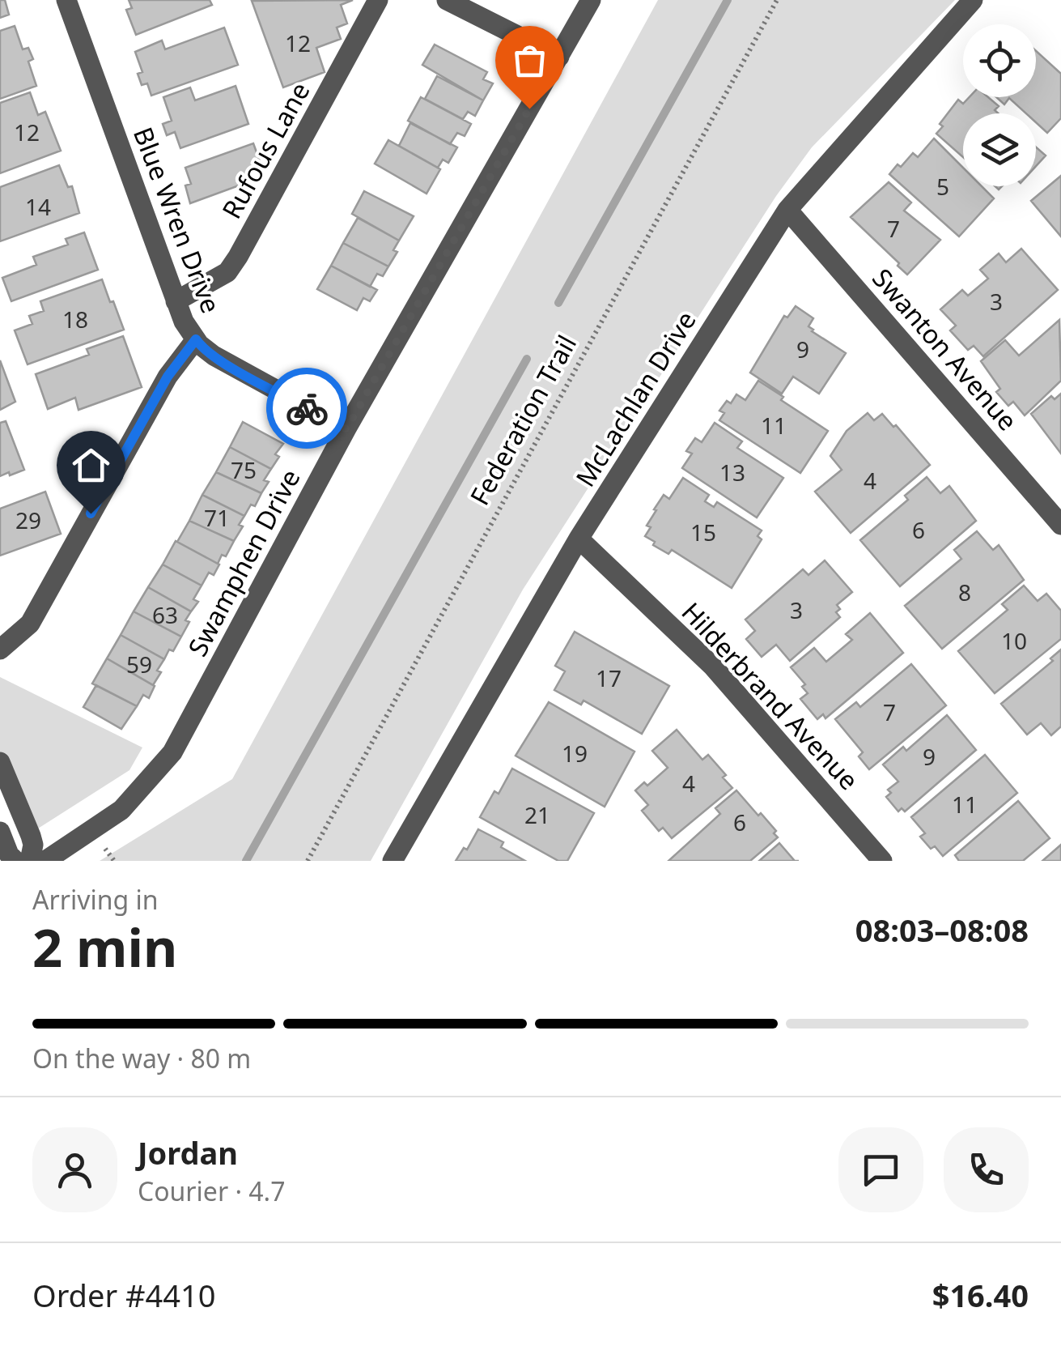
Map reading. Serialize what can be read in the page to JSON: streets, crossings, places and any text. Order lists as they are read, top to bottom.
{
  "streets": {
    "street": [
      "Rufous Lane",
      "Blue Wren Drive",
      "Swanton Avenue",
      "McLachlan Drive",
      "Swamphen Drive",
      "Hilderbrand Avenue"
    ],
    "path": ["Federation Trail"]
  },
  "crossings": [
    ["Rufous Lane", "Blue Wren Drive"],
    ["Blue Wren Drive", "Swamphen Drive"],
    ["Swanton Avenue", "McLachlan Drive"],
    ["McLachlan Drive", "Hilderbrand Avenue"]
  ],
  "house_numbers": [
    "12",
    "12",
    "5",
    "14",
    "7",
    "3",
    "18",
    "9",
    "11",
    "75",
    "13",
    "4",
    "71",
    "29",
    "6",
    "15",
    "8",
    "3",
    "63",
    "10",
    "59",
    "17",
    "7",
    "19",
    "9",
    "4",
    "11",
    "21",
    "6"
  ],
  "page": {
    "heading": ["2 min", "Arriving in", "08:03–08:08"],
    "panel": [
      "Jordan",
      "Courier · 4.7",
      "Order #4410",
      "$16.40"
    ],
    "bar": "On the way · 80 m"
  }
}
